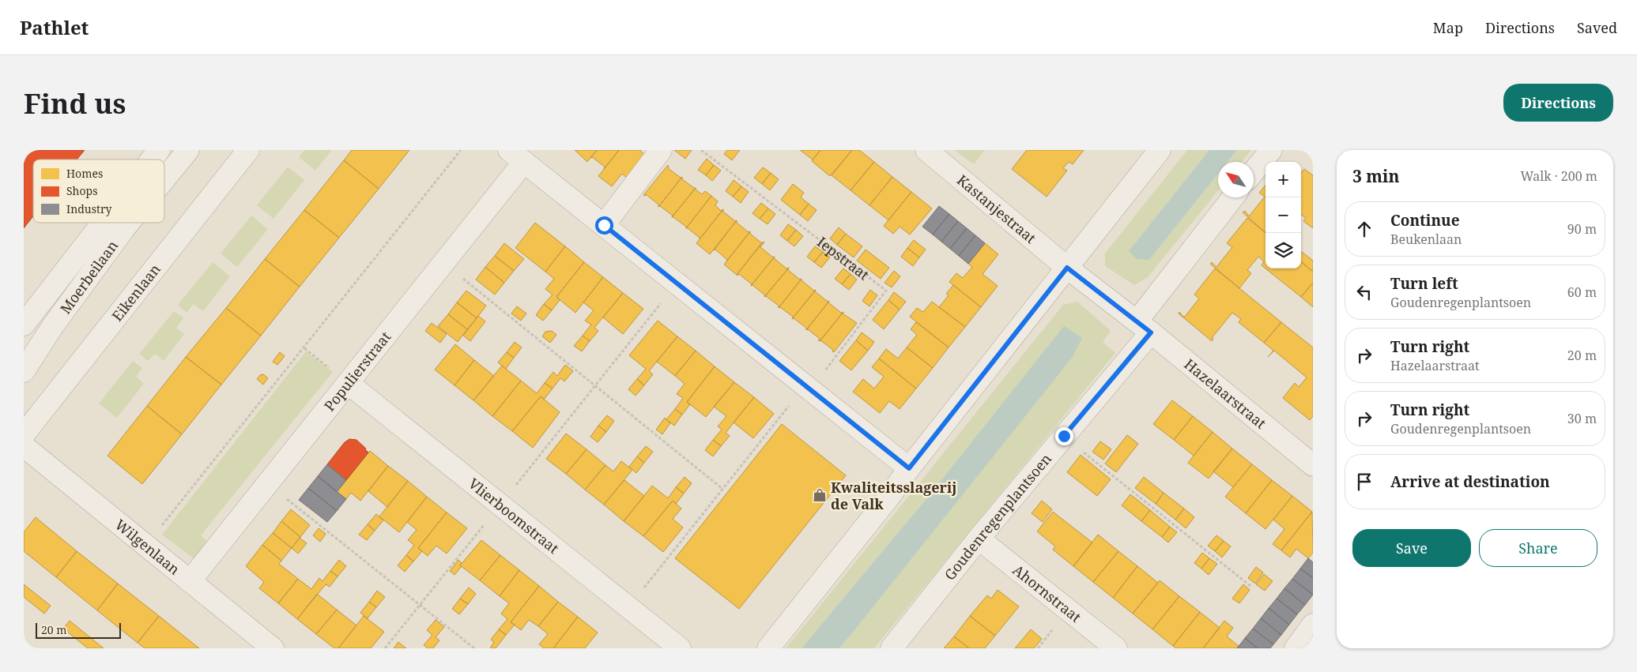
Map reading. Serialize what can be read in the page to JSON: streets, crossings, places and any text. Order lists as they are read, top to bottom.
{
  "streets": {
    "street": [
      "Kastanjestraat",
      "Moerbeilaan",
      "Eikenlaan",
      "Populierstraat",
      "Hazelaarstraat",
      "Vlierboomstraat",
      "Goudenregenplantsoen",
      "Wilgenlaan",
      "Ahornstraat"
    ],
    "path": ["Iepstraat"]
  },
  "crossings": [
    ["Kastanjestraat", "Hazelaarstraat"],
    ["Populierstraat", "Vlierboomstraat"],
    ["Populierstraat", "Wilgenlaan"],
    ["Hazelaarstraat", "Goudenregenplantsoen"],
    ["Goudenregenplantsoen", "Ahornstraat"]
  ],
  "places": {
    "shop": ["Kwaliteitsslagerij de Valk"]
  },
  "legend": ["Homes", "Shops", "Industry"],
  "scale_bar": "20 m",
  "north": "top left",
  "page": {
    "header": "Pathlet",
    "nav": ["Map", "Directions", "Saved"],
    "buttons": [
      "Directions",
      ["Save", "Share"]
    ],
    "title": "Find us",
    "heading": ["3 min", "Walk · 200 m"],
    "map_buttons": ["+", "−"],
    "list": [
      ["Continue", "Beukenlaan", "90 m"],
      ["Turn left", "Goudenregenplantsoen", "60 m"],
      ["Turn right", "Hazelaarstraat", "20 m"],
      ["Turn right", "Goudenregenplantsoen", "30 m"],
      "Arrive at destination"
    ],
    "scale": "20 m"
  }
}
